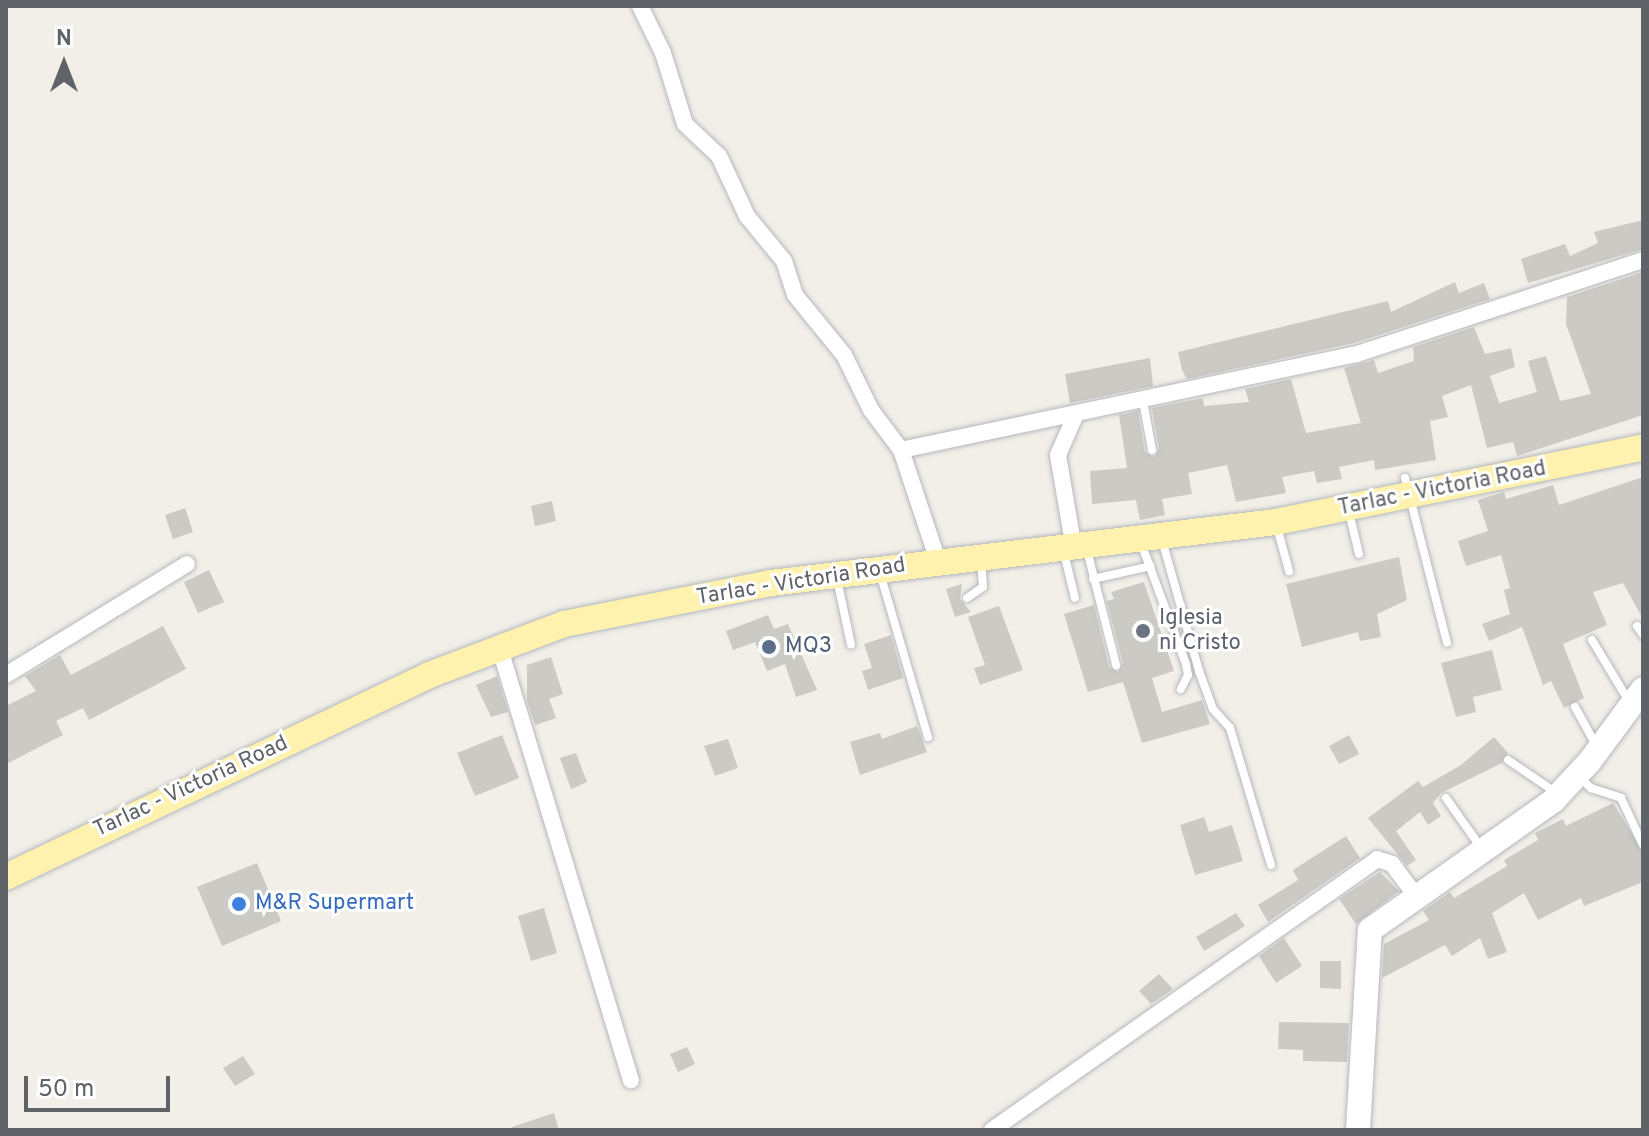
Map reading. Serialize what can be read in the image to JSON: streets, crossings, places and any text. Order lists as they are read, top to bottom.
{
  "streets": {
    "main road": ["Tarlac - Victoria Road"]
  },
  "places": ["Iglesia ni Cristo", "MQ3", "M&R Supermart"],
  "scale_bar": "50 m",
  "north": "top"
}
